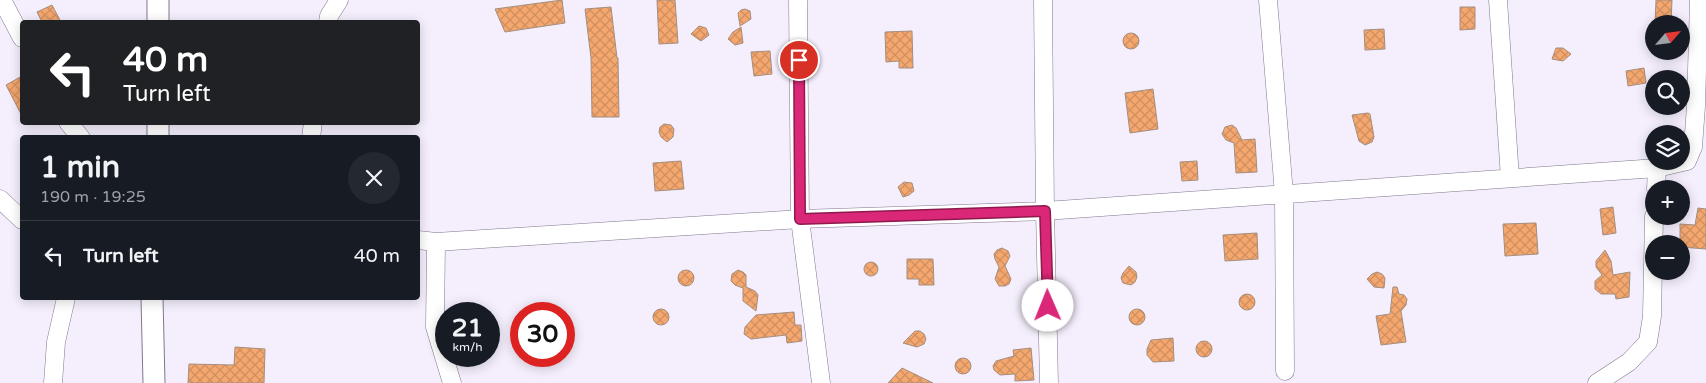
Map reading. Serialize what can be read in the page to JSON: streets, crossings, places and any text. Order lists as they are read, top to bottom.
{
  "north": "top right",
  "page": {
    "map_buttons": ["+", "−"],
    "turn": ["40 m", "Turn left"],
    "heading": ["1 min", "190 m · 19:25"],
    "list": [
      {
        "name": "Turn left",
        "value": "40 m"
      }
    ],
    "speed": "21 km/h",
    "limit": "30"
  }
}
